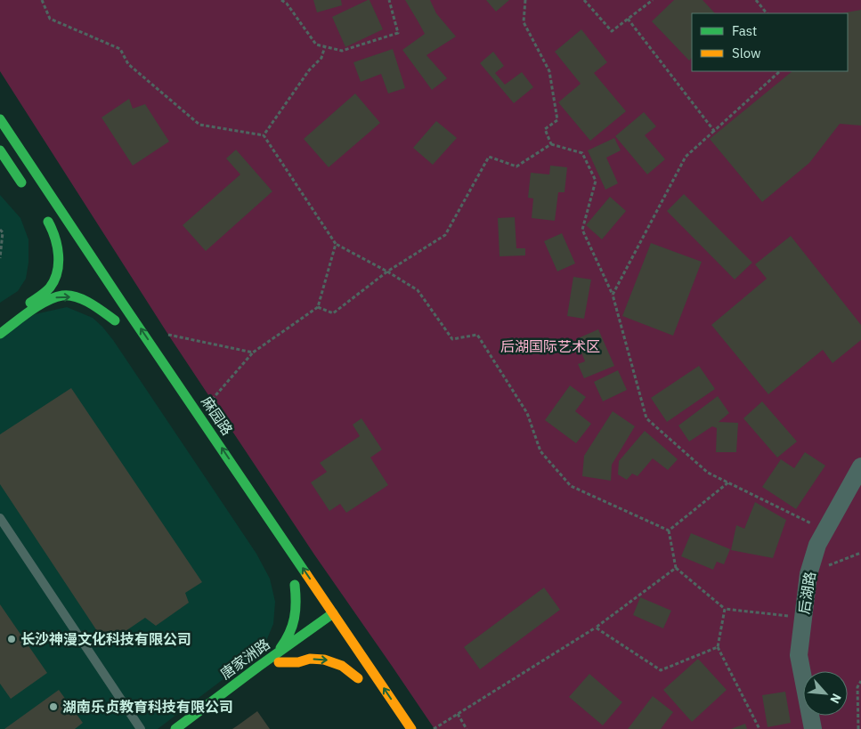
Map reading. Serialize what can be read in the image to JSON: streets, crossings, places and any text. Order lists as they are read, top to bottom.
{
  "streets": {
    "main road": ["麻园路", "唐家洲路"],
    "street": ["后湖路"]
  },
  "crossings": [
    ["麻园路", "唐家洲路"]
  ],
  "one_way": ["麻园路"],
  "parks": ["后湖国际艺术区"],
  "places": ["长沙神漫文化科技有限公司", "湖南乐贞教育科技有限公司"],
  "legend": ["Fast", "Slow"],
  "north": "bottom right"
}
